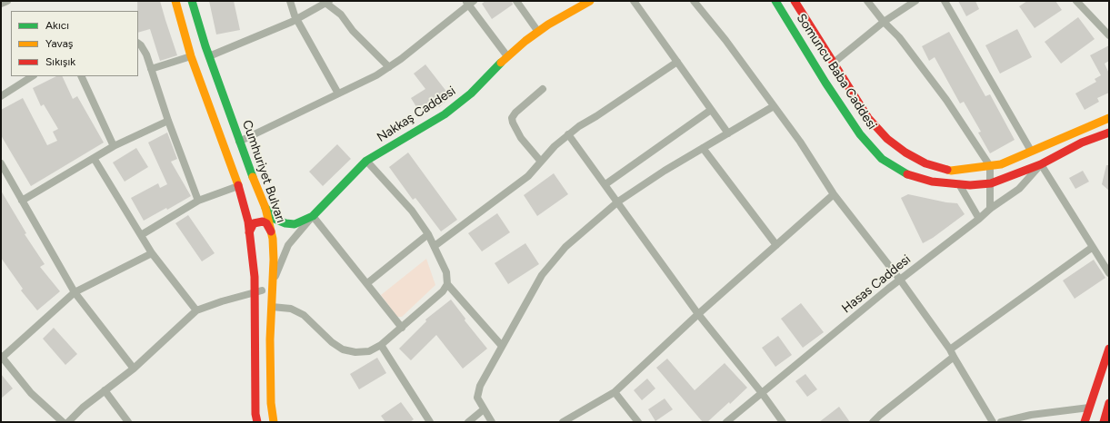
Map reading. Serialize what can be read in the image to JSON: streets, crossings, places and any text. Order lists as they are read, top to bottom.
{
  "streets": {
    "main road": ["Somuncu Baba Caddesi", "Nakkaş Caddesi", "Cumhuriyet Bulvarı"],
    "street": ["Hasas Caddesi"]
  },
  "crossings": [
    ["Somuncu Baba Caddesi", "Hasas Caddesi"]
  ],
  "legend": ["Akıcı", "Yavaş", "Sıkışık"]
}
